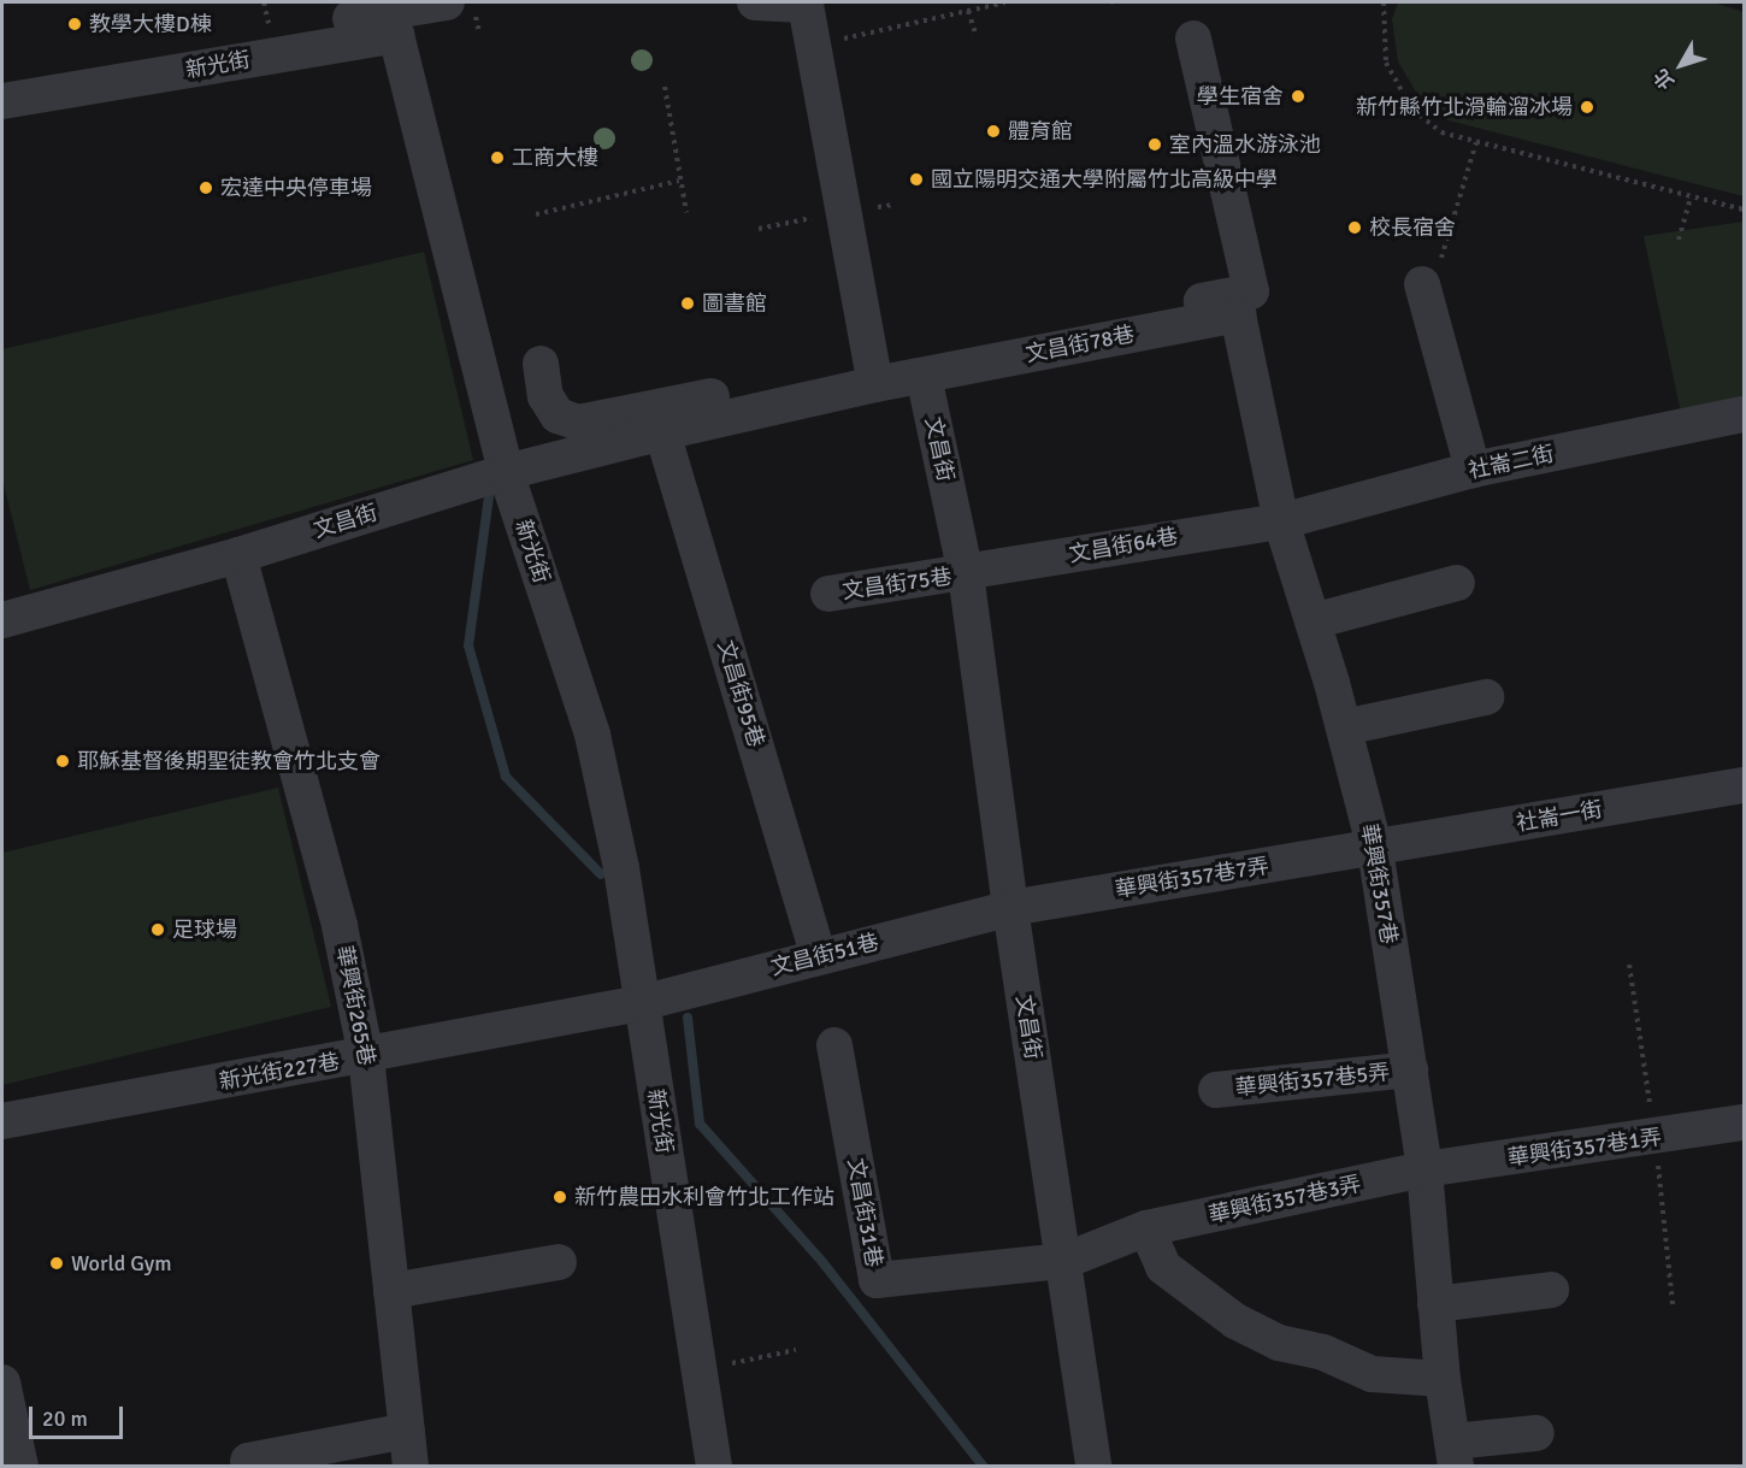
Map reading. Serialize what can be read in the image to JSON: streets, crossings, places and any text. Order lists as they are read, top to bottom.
{
  "streets": {
    "street": [
      "新光街",
      "文昌街78巷",
      "文昌街",
      "社崙二街",
      "文昌街64巷",
      "文昌街75巷",
      "文昌街95巷",
      "社崙一街",
      "華興街357巷7弄",
      "華興街357巷",
      "文昌街51巷",
      "華興街265巷",
      "新光街227巷",
      "華興街357巷5弄",
      "華興街357巷1弄",
      "華興街357巷3弄",
      "文昌街31巷"
    ]
  },
  "crossings": [
    ["新光街", "文昌街"],
    ["新光街", "文昌街51巷"],
    ["新光街", "新光街227巷"],
    ["文昌街78巷", "文昌街"],
    ["文昌街78巷", "華興街357巷"],
    ["文昌街", "文昌街64巷"],
    ["文昌街", "文昌街75巷"],
    ["文昌街", "文昌街95巷"],
    ["文昌街", "華興街357巷7弄"],
    ["文昌街", "文昌街51巷"],
    ["文昌街", "華興街265巷"],
    ["文昌街", "華興街357巷3弄"],
    ["文昌街", "文昌街31巷"],
    ["社崙二街", "文昌街64巷"],
    ["社崙二街", "華興街357巷"],
    ["文昌街64巷", "文昌街75巷"],
    ["文昌街64巷", "華興街357巷"],
    ["文昌街95巷", "文昌街51巷"],
    ["社崙一街", "華興街357巷7弄"],
    ["社崙一街", "華興街357巷"],
    ["華興街357巷7弄", "華興街357巷"],
    ["華興街357巷7弄", "文昌街51巷"],
    ["華興街357巷", "華興街357巷5弄"],
    ["華興街357巷", "華興街357巷1弄"],
    ["華興街357巷", "華興街357巷3弄"],
    ["文昌街51巷", "新光街227巷"],
    ["華興街265巷", "新光街227巷"],
    ["華興街357巷1弄", "華興街357巷3弄"],
    ["華興街357巷3弄", "文昌街31巷"]
  ],
  "places": [
    "教學大樓D棟",
    "學生宿舍",
    "新竹縣竹北滑輪溜冰場",
    "體育館",
    "室內溫水游泳池",
    "工商大樓",
    "國立陽明交通大學附屬竹北高級中學",
    "宏達中央停車場",
    "校長宿舍",
    "圖書館",
    "耶穌基督後期聖徒教會竹北支會",
    "足球場",
    "新竹農田水利會竹北工作站",
    "World Gym"
  ],
  "scale_bar": "20 m",
  "north": "bottom left"
}
